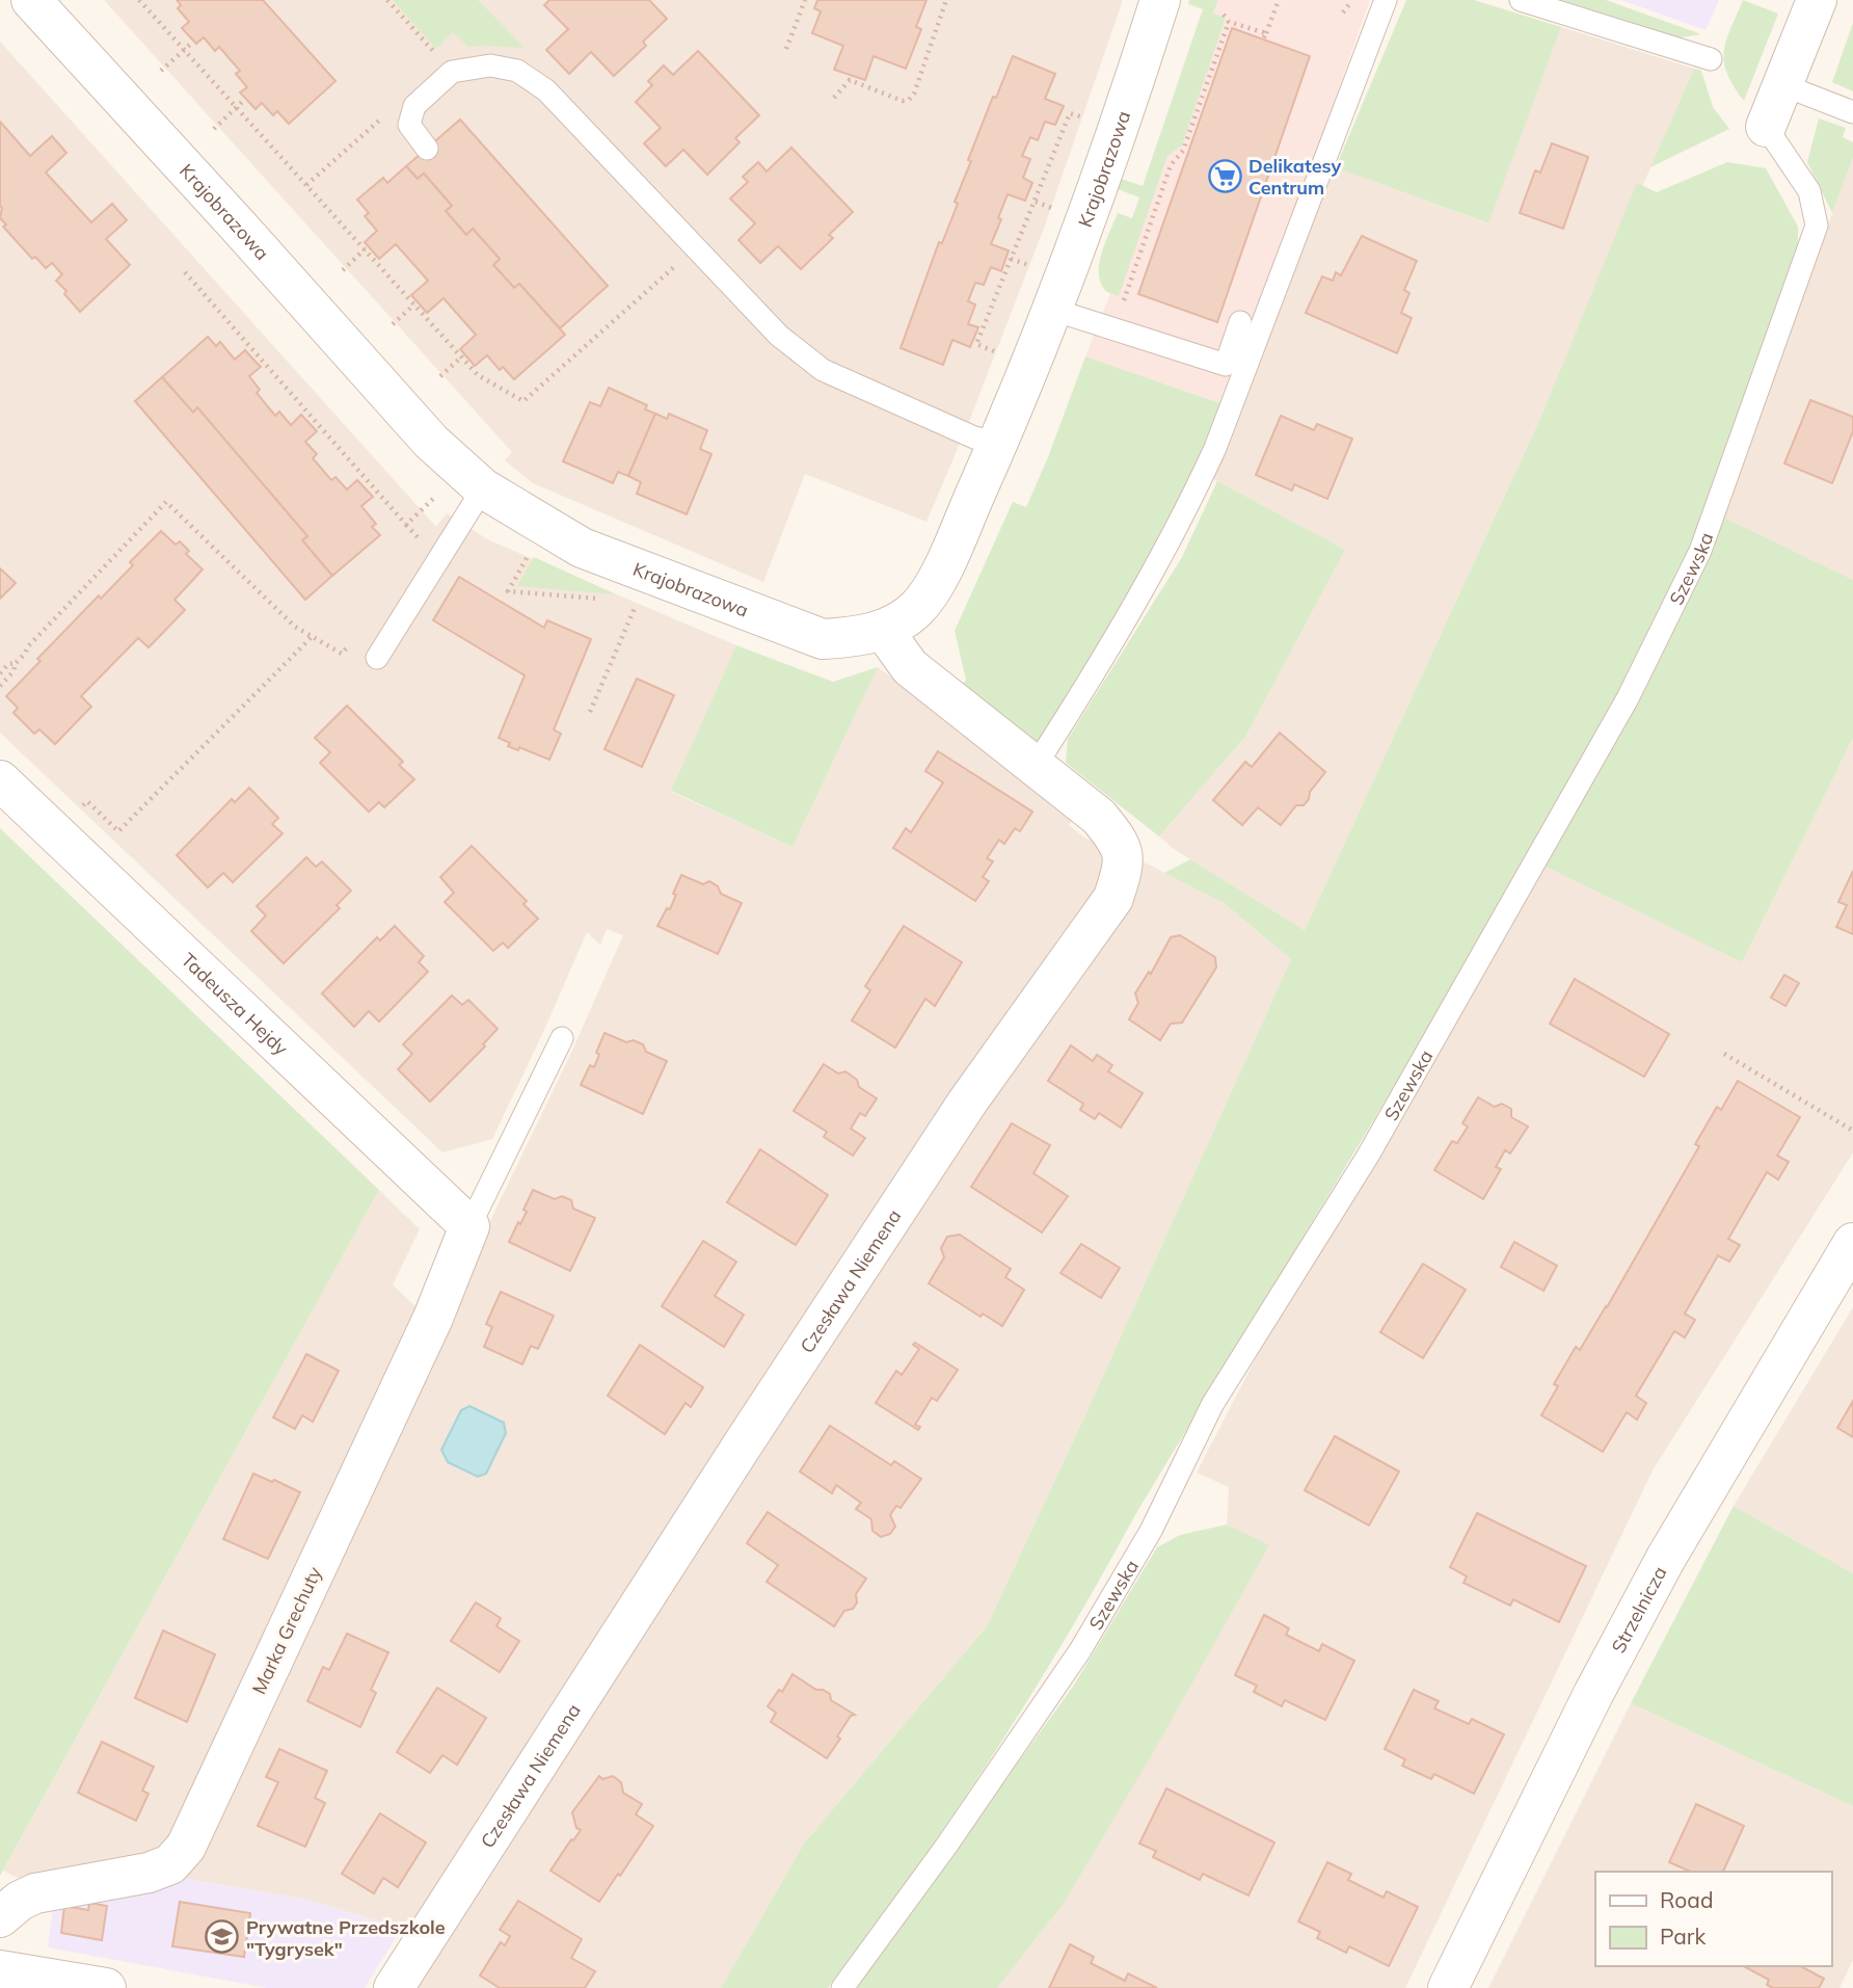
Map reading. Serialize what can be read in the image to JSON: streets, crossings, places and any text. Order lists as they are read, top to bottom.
{
  "streets": {
    "street": [
      "Krajobrazowa",
      "Tadeusza Hejdy",
      "Czesława Niemena",
      "Strzelnicza",
      "Marka Grechuty"
    ],
    "lane": ["Szewska"]
  },
  "crossings": [
    ["Krajobrazowa", "Czesława Niemena"],
    ["Tadeusza Hejdy", "Marka Grechuty"]
  ],
  "places": {
    "supermarket": ["Delikatesy Centrum"],
    "school or university": ["Prywatne Przedszkole \"Tygrysek\""]
  },
  "legend": ["Road", "Park"]
}
